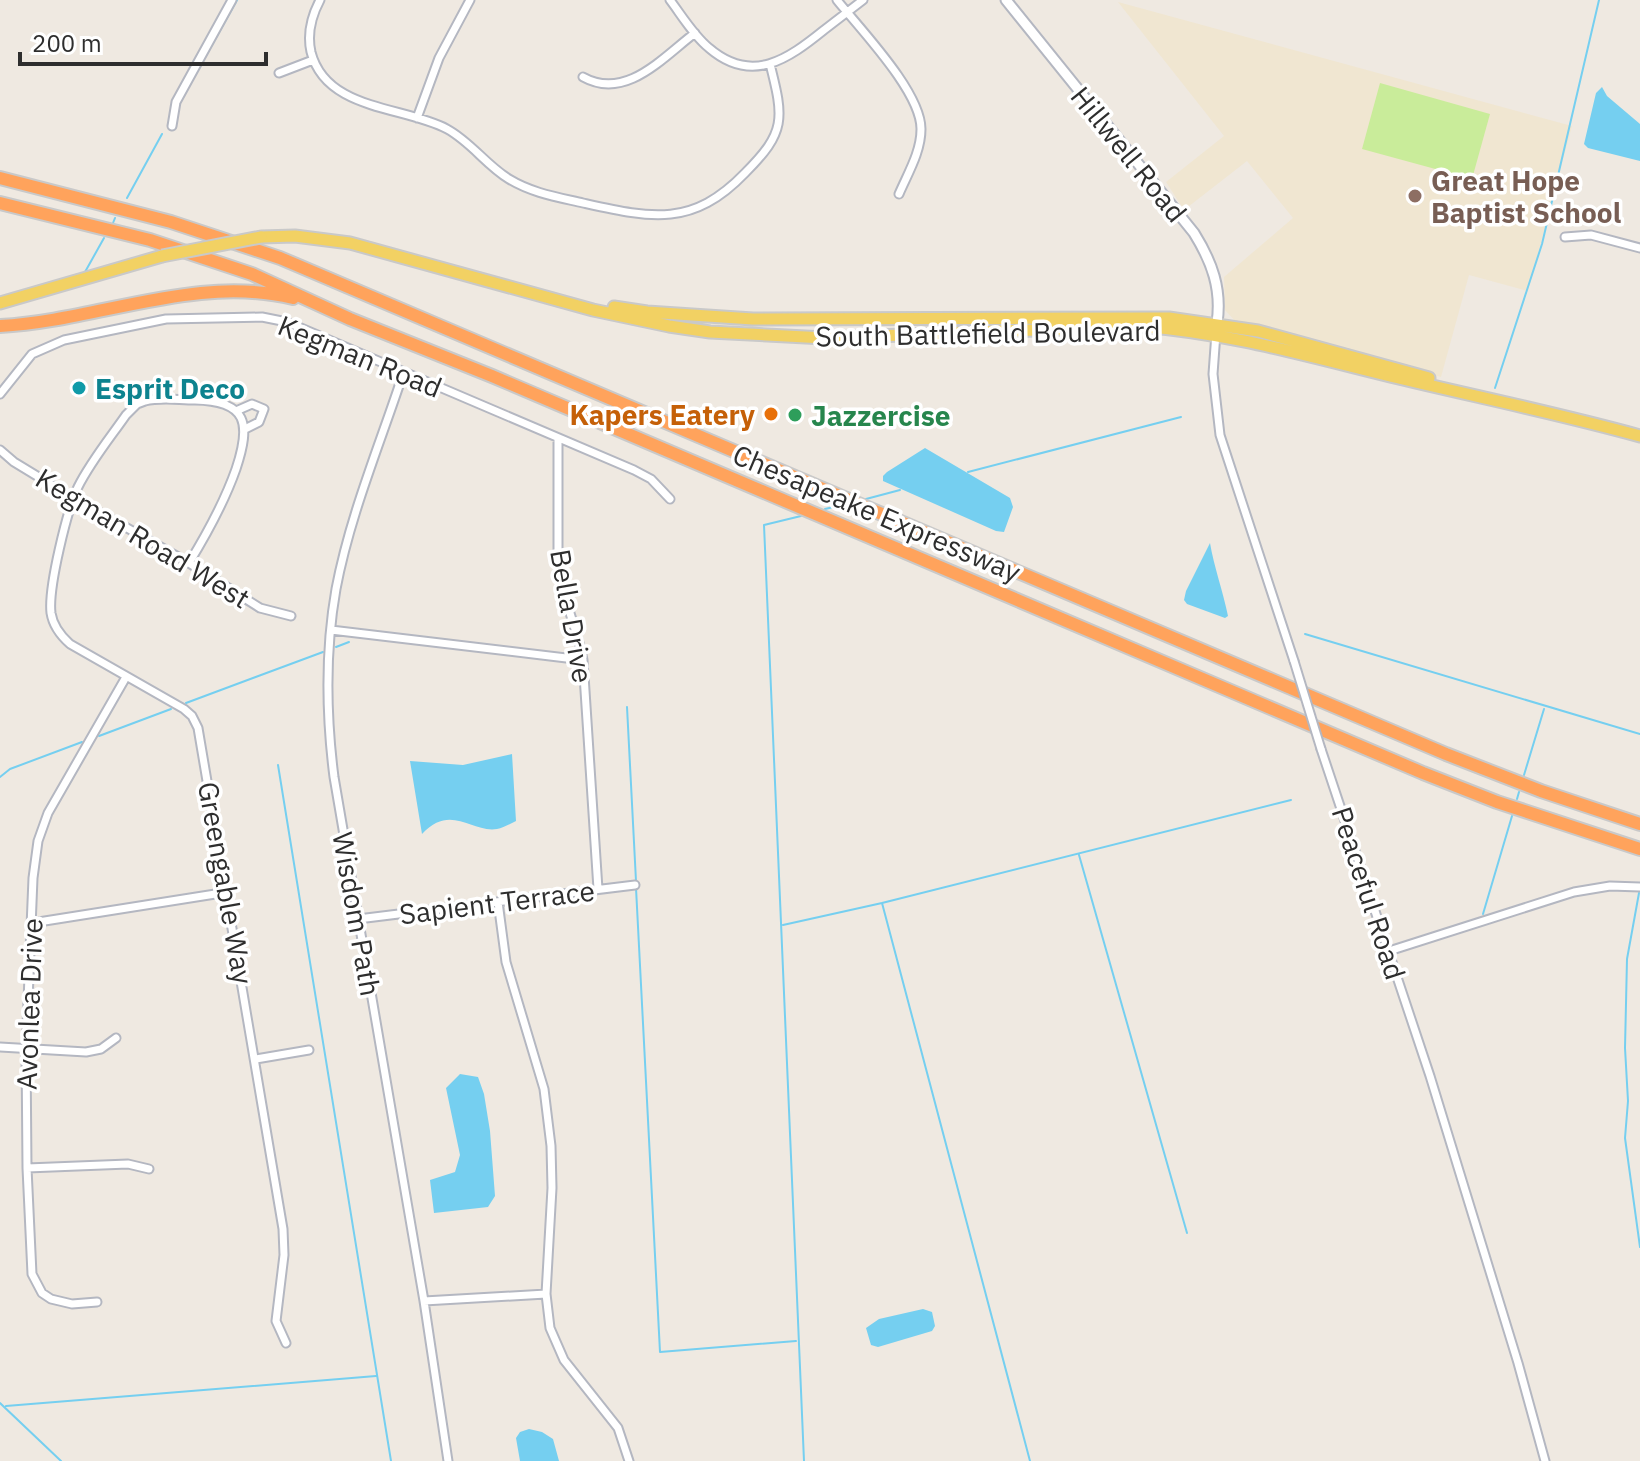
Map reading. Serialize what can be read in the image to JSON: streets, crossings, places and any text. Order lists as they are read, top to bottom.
{
  "streets": {
    "highway": ["Chesapeake Expressway"],
    "main road": ["South Battlefield Boulevard"],
    "street": [
      "Hillwell Road",
      "Kegman Road",
      "Kegman Road West",
      "Bella Drive",
      "Greengable Way",
      "Peaceful Road",
      "Sapient Terrace",
      "Wisdom Path",
      "Avonlea Drive"
    ]
  },
  "crossings": [
    ["Hillwell Road", "South Battlefield Boulevard"],
    ["Hillwell Road", "Peaceful Road"],
    ["South Battlefield Boulevard", "Peaceful Road"],
    ["Kegman Road", "Bella Drive"],
    ["Kegman Road", "Wisdom Path"],
    ["Kegman Road West", "Greengable Way"],
    ["Bella Drive", "Sapient Terrace"],
    ["Greengable Way", "Avonlea Drive"],
    ["Sapient Terrace", "Wisdom Path"]
  ],
  "places": [
    "Great Hope Baptist School",
    "Esprit Deco",
    "Kapers Eatery",
    "Jazzercise"
  ],
  "scale_bar": "200 m"
}
